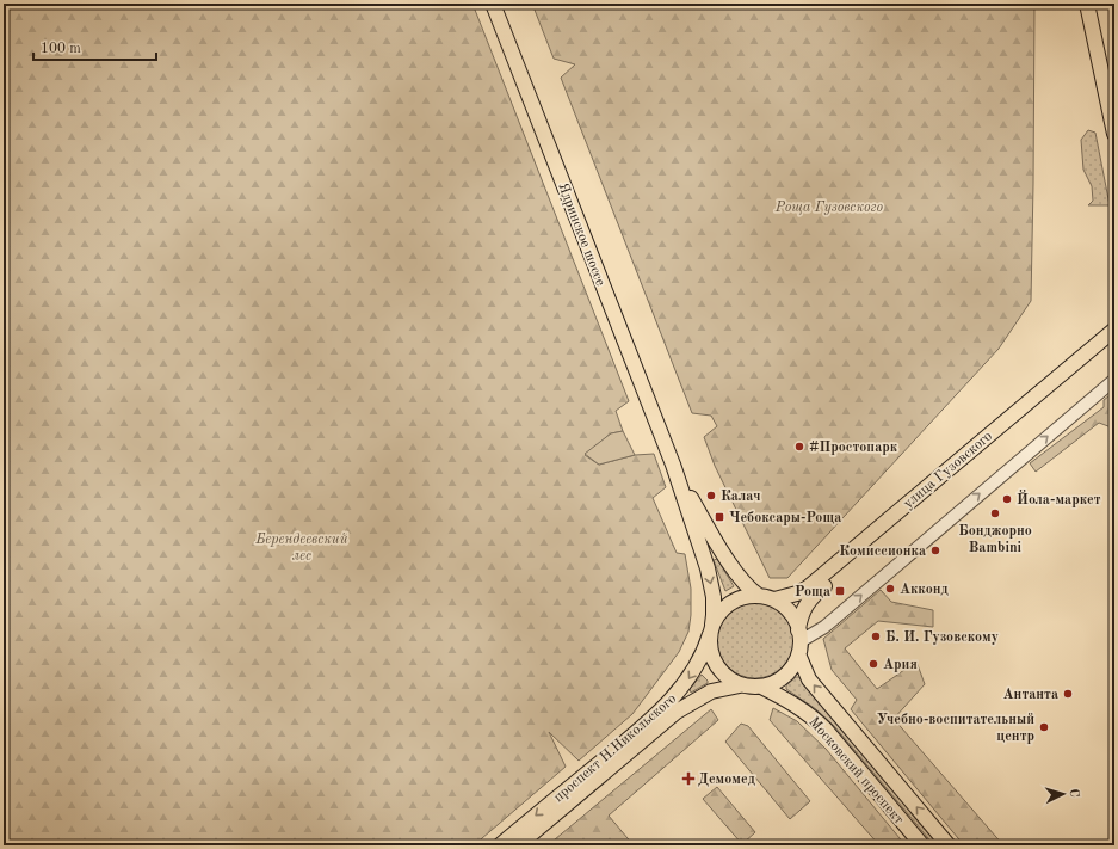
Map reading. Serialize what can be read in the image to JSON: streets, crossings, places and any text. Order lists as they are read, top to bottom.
{
  "streets": {
    "main road": [
      "Ядринское шоссе",
      "улица Гузовского",
      "проспект Н.Никольского",
      "Московский проспект"
    ]
  },
  "crossings": [
    ["Ядринское шоссе", "улица Гузовского"],
    ["Ядринское шоссе", "проспект Н.Никольского"],
    ["Ядринское шоссе", "Московский проспект"],
    ["улица Гузовского", "проспект Н.Никольского"],
    ["улица Гузовского", "Московский проспект"],
    ["проспект Н.Никольского", "Московский проспект"]
  ],
  "parks": ["Роща Гузовского", "Берендеевский лес"],
  "places": {
    "other": [
      "#Простопарк",
      "Калач",
      "Йола-маркет",
      "Бонджорно Bambini",
      "Комиссионка",
      "Акконд",
      "Б. И. Гузовскому",
      "Ария",
      "Антанта",
      "Учебно-воспитательный центр"
    ],
    "transit": ["Чебоксары-Роща", "Роща"],
    "health": ["Демомед"]
  },
  "scale_bar": "100 m",
  "north": "right"
}
